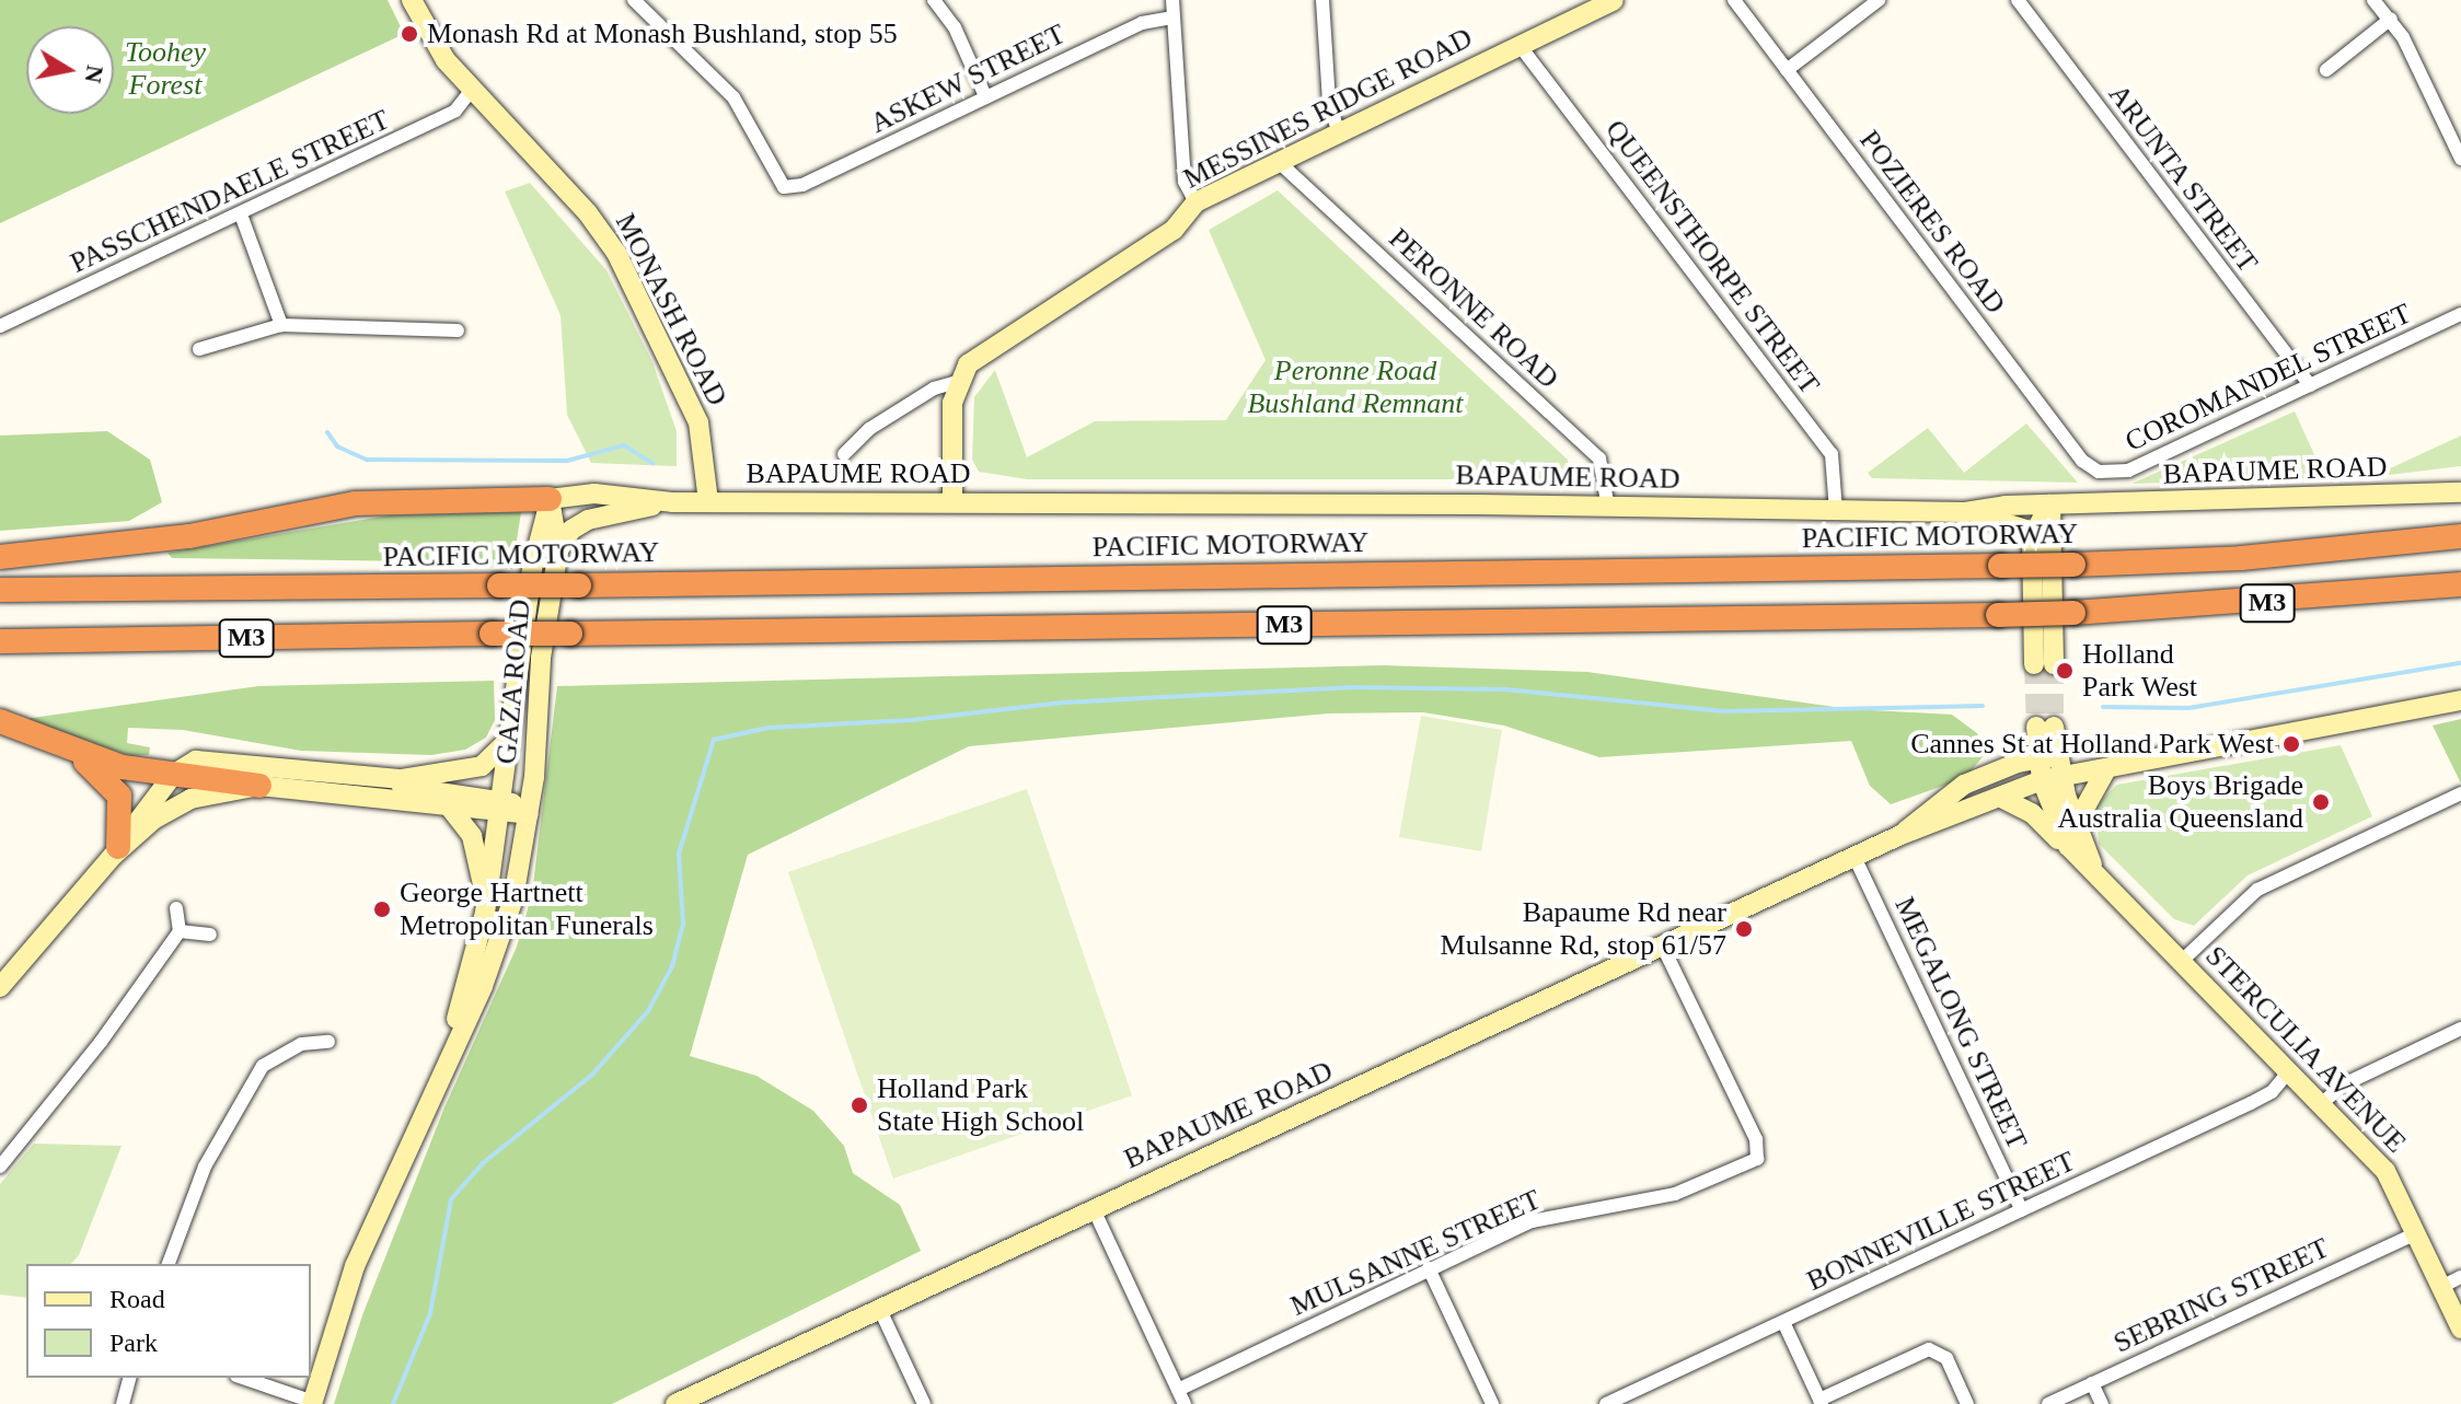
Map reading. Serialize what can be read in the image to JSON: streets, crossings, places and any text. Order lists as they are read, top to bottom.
{
  "streets": {
    "highway": ["PACIFIC MOTORWAY", "M3"],
    "street": [
      "ASKEW STREET",
      "MESSINES RIDGE ROAD",
      "ARUNTA STREET",
      "PASSCHENDAELE STREET",
      "POZIERES ROAD",
      "QUEENSTHORPE STREET",
      "PERONNE ROAD",
      "MONASH ROAD",
      "COROMANDEL STREET",
      "BAPAUME ROAD",
      "GAZA ROAD",
      "MEGALONG STREET",
      "STERCULIA AVENUE",
      "BONNEVILLE STREET",
      "MULSANNE STREET",
      "SEBRING STREET"
    ]
  },
  "crossings": [
    ["MESSINES RIDGE ROAD", "QUEENSTHORPE STREET"],
    ["MESSINES RIDGE ROAD", "PERONNE ROAD"],
    ["ARUNTA STREET", "COROMANDEL STREET"],
    ["PASSCHENDAELE STREET", "MONASH ROAD"],
    ["POZIERES ROAD", "COROMANDEL STREET"],
    ["QUEENSTHORPE STREET", "BAPAUME ROAD"],
    ["PERONNE ROAD", "BAPAUME ROAD"],
    ["MONASH ROAD", "BAPAUME ROAD"],
    ["BAPAUME ROAD", "GAZA ROAD"],
    ["BAPAUME ROAD", "MEGALONG STREET"],
    ["BAPAUME ROAD", "STERCULIA AVENUE"],
    ["BAPAUME ROAD", "MULSANNE STREET"],
    ["MEGALONG STREET", "BONNEVILLE STREET"],
    ["STERCULIA AVENUE", "BONNEVILLE STREET"],
    ["STERCULIA AVENUE", "SEBRING STREET"]
  ],
  "parks": ["Toohey Forest", "Peronne Road Bushland Remnant"],
  "places": [
    "Monash Rd at Monash Bushland, stop 55",
    "Holland Park West",
    "Cannes St at Holland Park West",
    "Boys Brigade Australia Queensland",
    "George Hartnett Metropolitan Funerals",
    "Bapaume Rd near Mulsanne Rd, stop 61/57",
    "Holland Park State High School"
  ],
  "legend": ["Road", "Park"],
  "north": "right"
}
